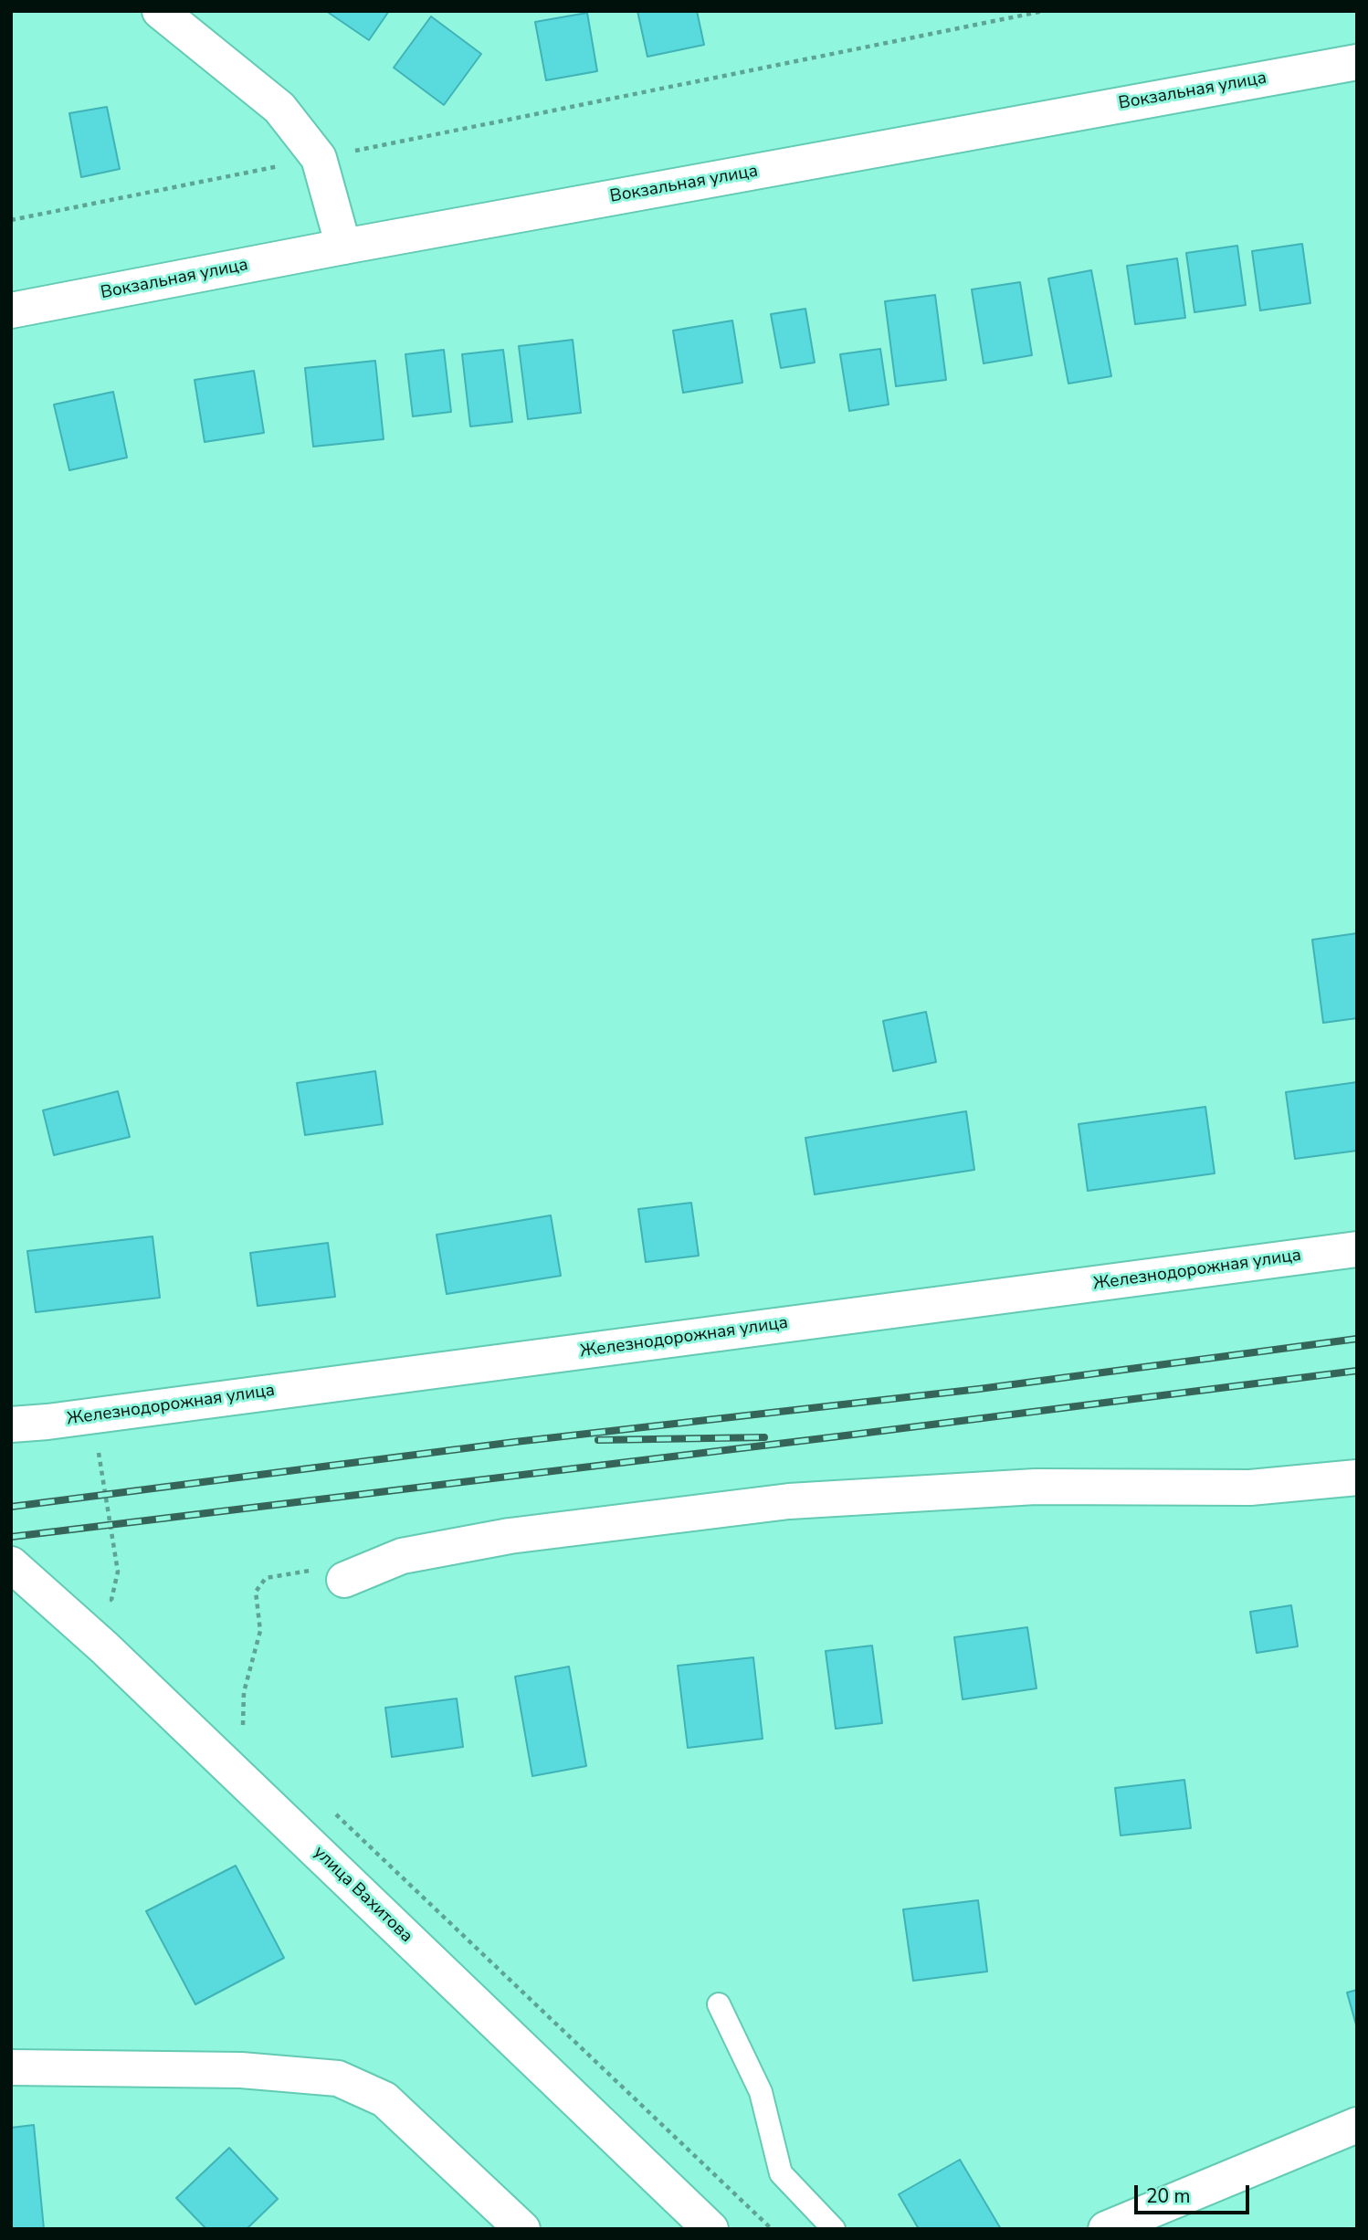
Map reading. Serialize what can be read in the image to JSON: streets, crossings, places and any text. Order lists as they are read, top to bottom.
{
  "streets": {
    "street": ["Вокзальная улица", "Железнодорожная улица", "улица Вахитова"]
  },
  "scale_bar": "20 m"
}
